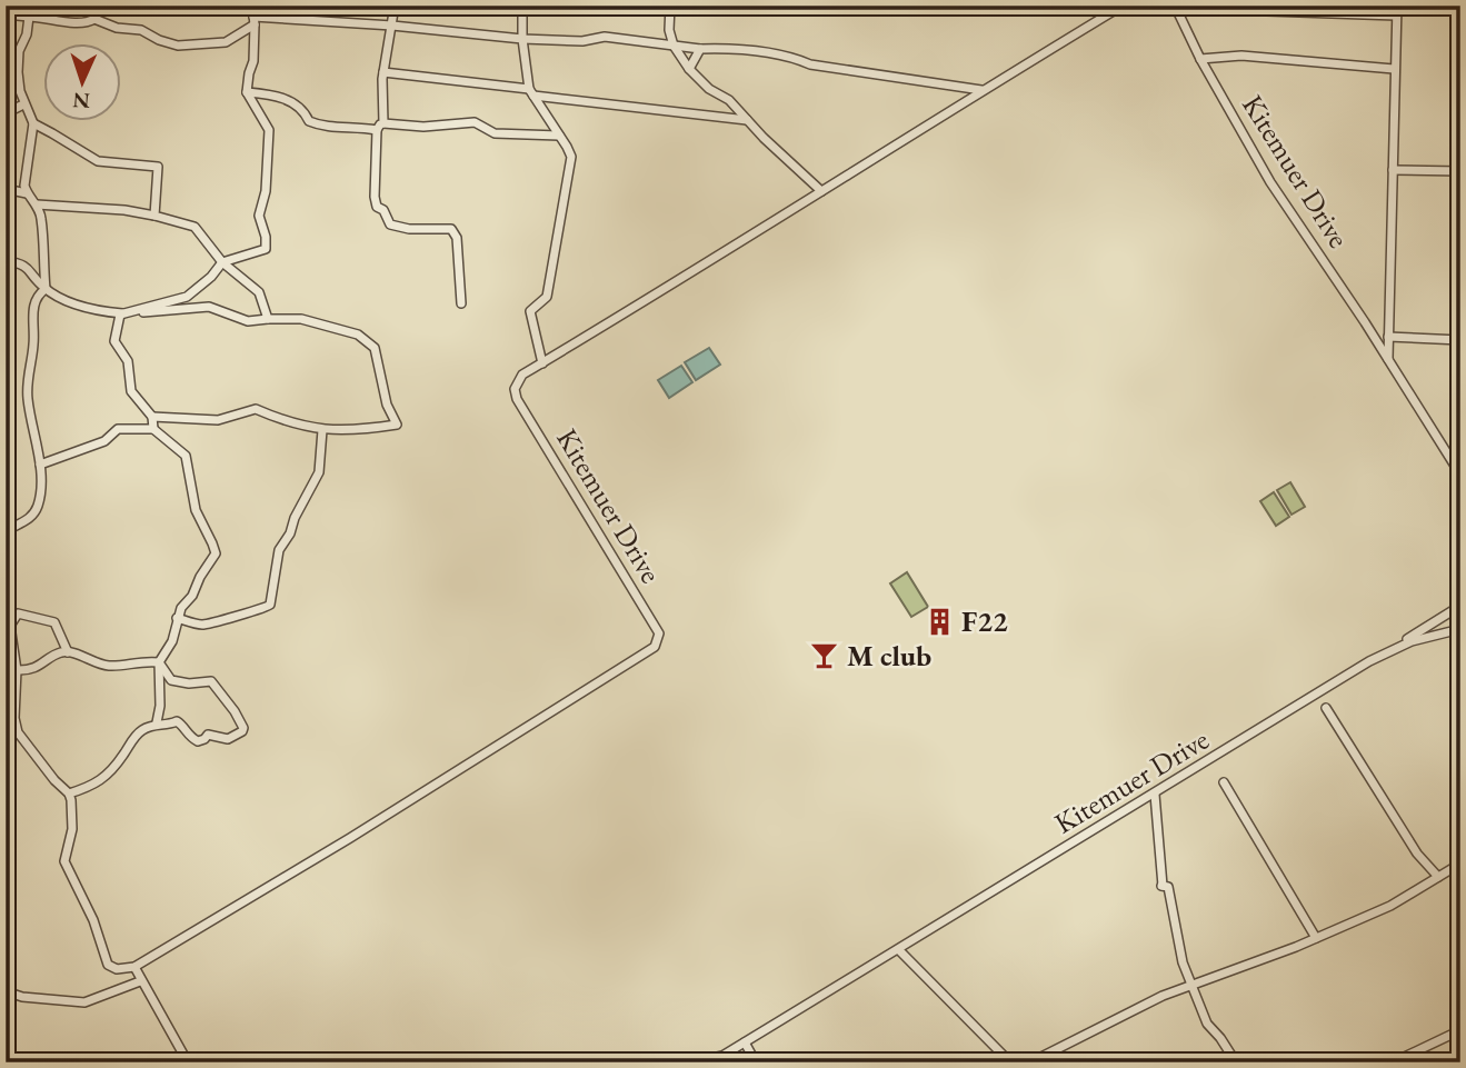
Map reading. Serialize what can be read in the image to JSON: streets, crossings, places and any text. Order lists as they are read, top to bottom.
{
  "streets": {
    "street": ["Kitemuer Drive"]
  },
  "places": {
    "building": ["F22"],
    "bar": ["M club"]
  },
  "north": "bottom"
}
